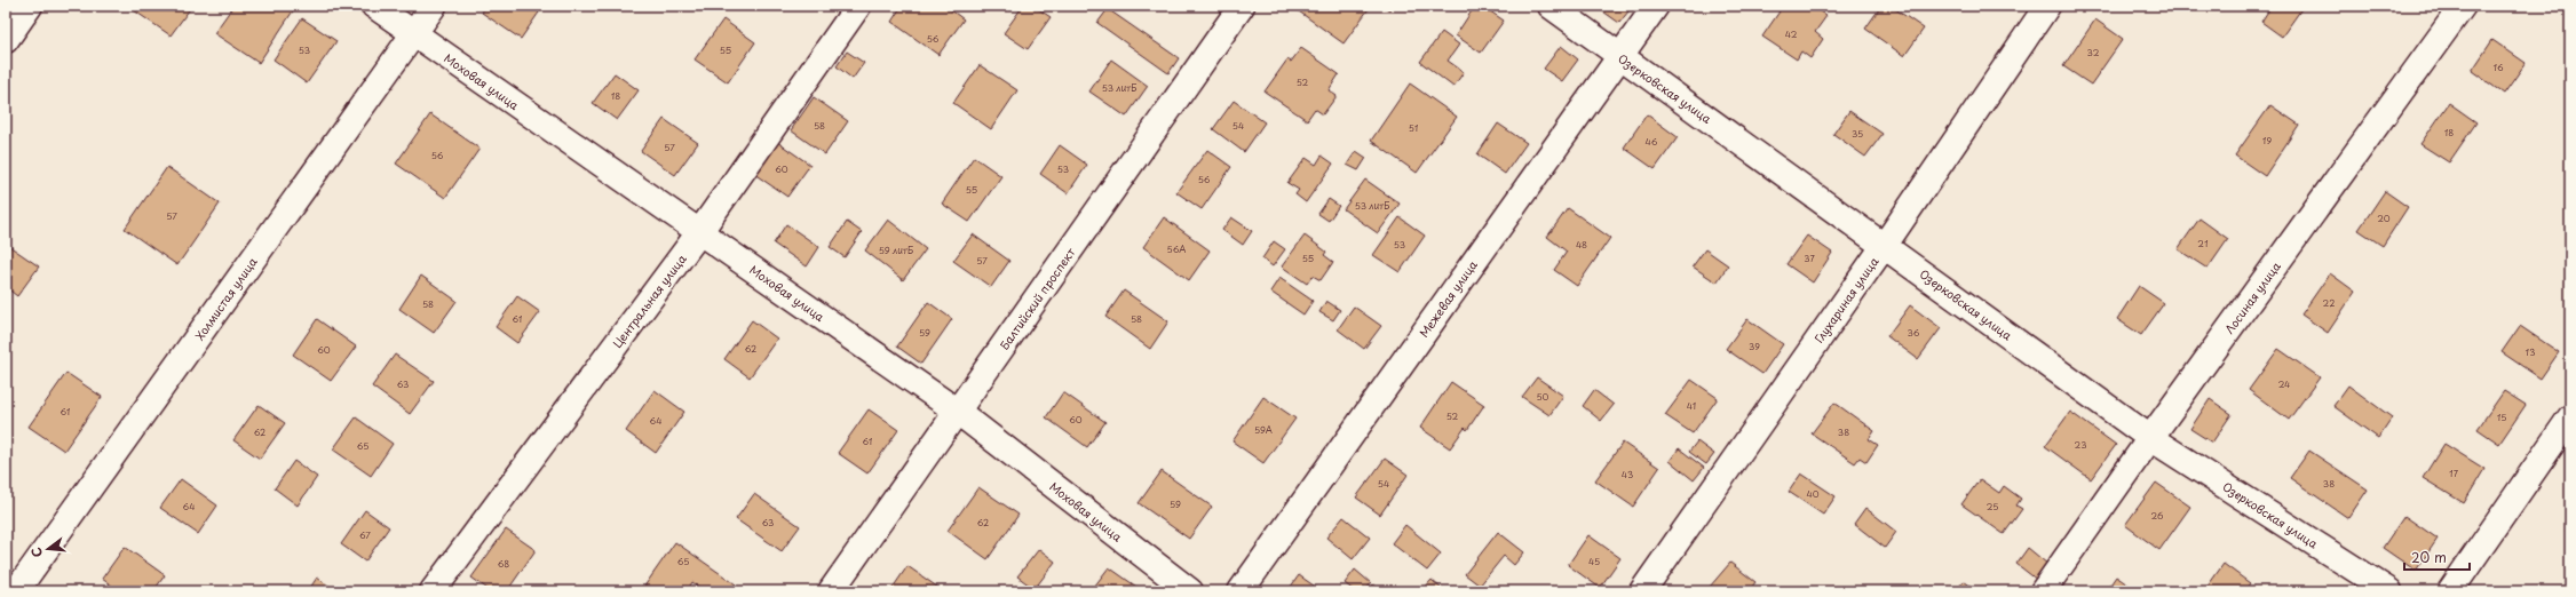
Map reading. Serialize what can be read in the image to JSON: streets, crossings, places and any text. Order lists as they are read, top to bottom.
{
  "streets": {
    "street": [
      "Моховая улица",
      "Озерковская улица",
      "Лосиная улица",
      "Холмистая улица",
      "Балтийский проспект",
      "Межевая улица",
      "Глухариная улица",
      "Центральная улица"
    ]
  },
  "crossings": [
    ["Моховая улица", "Холмистая улица"],
    ["Моховая улица", "Балтийский проспект"],
    ["Моховая улица", "Центральная улица"],
    ["Озерковская улица", "Лосиная улица"],
    ["Озерковская улица", "Межевая улица"],
    ["Озерковская улица", "Глухариная улица"]
  ],
  "house_numbers": [
    "42",
    "56",
    "53",
    "55",
    "32",
    "16",
    "52",
    "53 литБ",
    "18",
    "58",
    "54",
    "51",
    "18",
    "35",
    "19",
    "46",
    "57",
    "56",
    "60",
    "53",
    "56",
    "55",
    "53 литБ",
    "57",
    "20",
    "21",
    "53",
    "48",
    "56А",
    "59 литБ",
    "55",
    "37",
    "57",
    "22",
    "58",
    "61",
    "58",
    "59",
    "36",
    "39",
    "62",
    "60",
    "13",
    "63",
    "24",
    "50",
    "41",
    "61",
    "52",
    "15",
    "60",
    "64",
    "59А",
    "62",
    "38",
    "61",
    "23",
    "65",
    "17",
    "43",
    "54",
    "38",
    "40",
    "59",
    "64",
    "25",
    "26",
    "63",
    "62",
    "67",
    "65",
    "45",
    "68"
  ],
  "scale_bar": "20 m",
  "north": "left"
}
